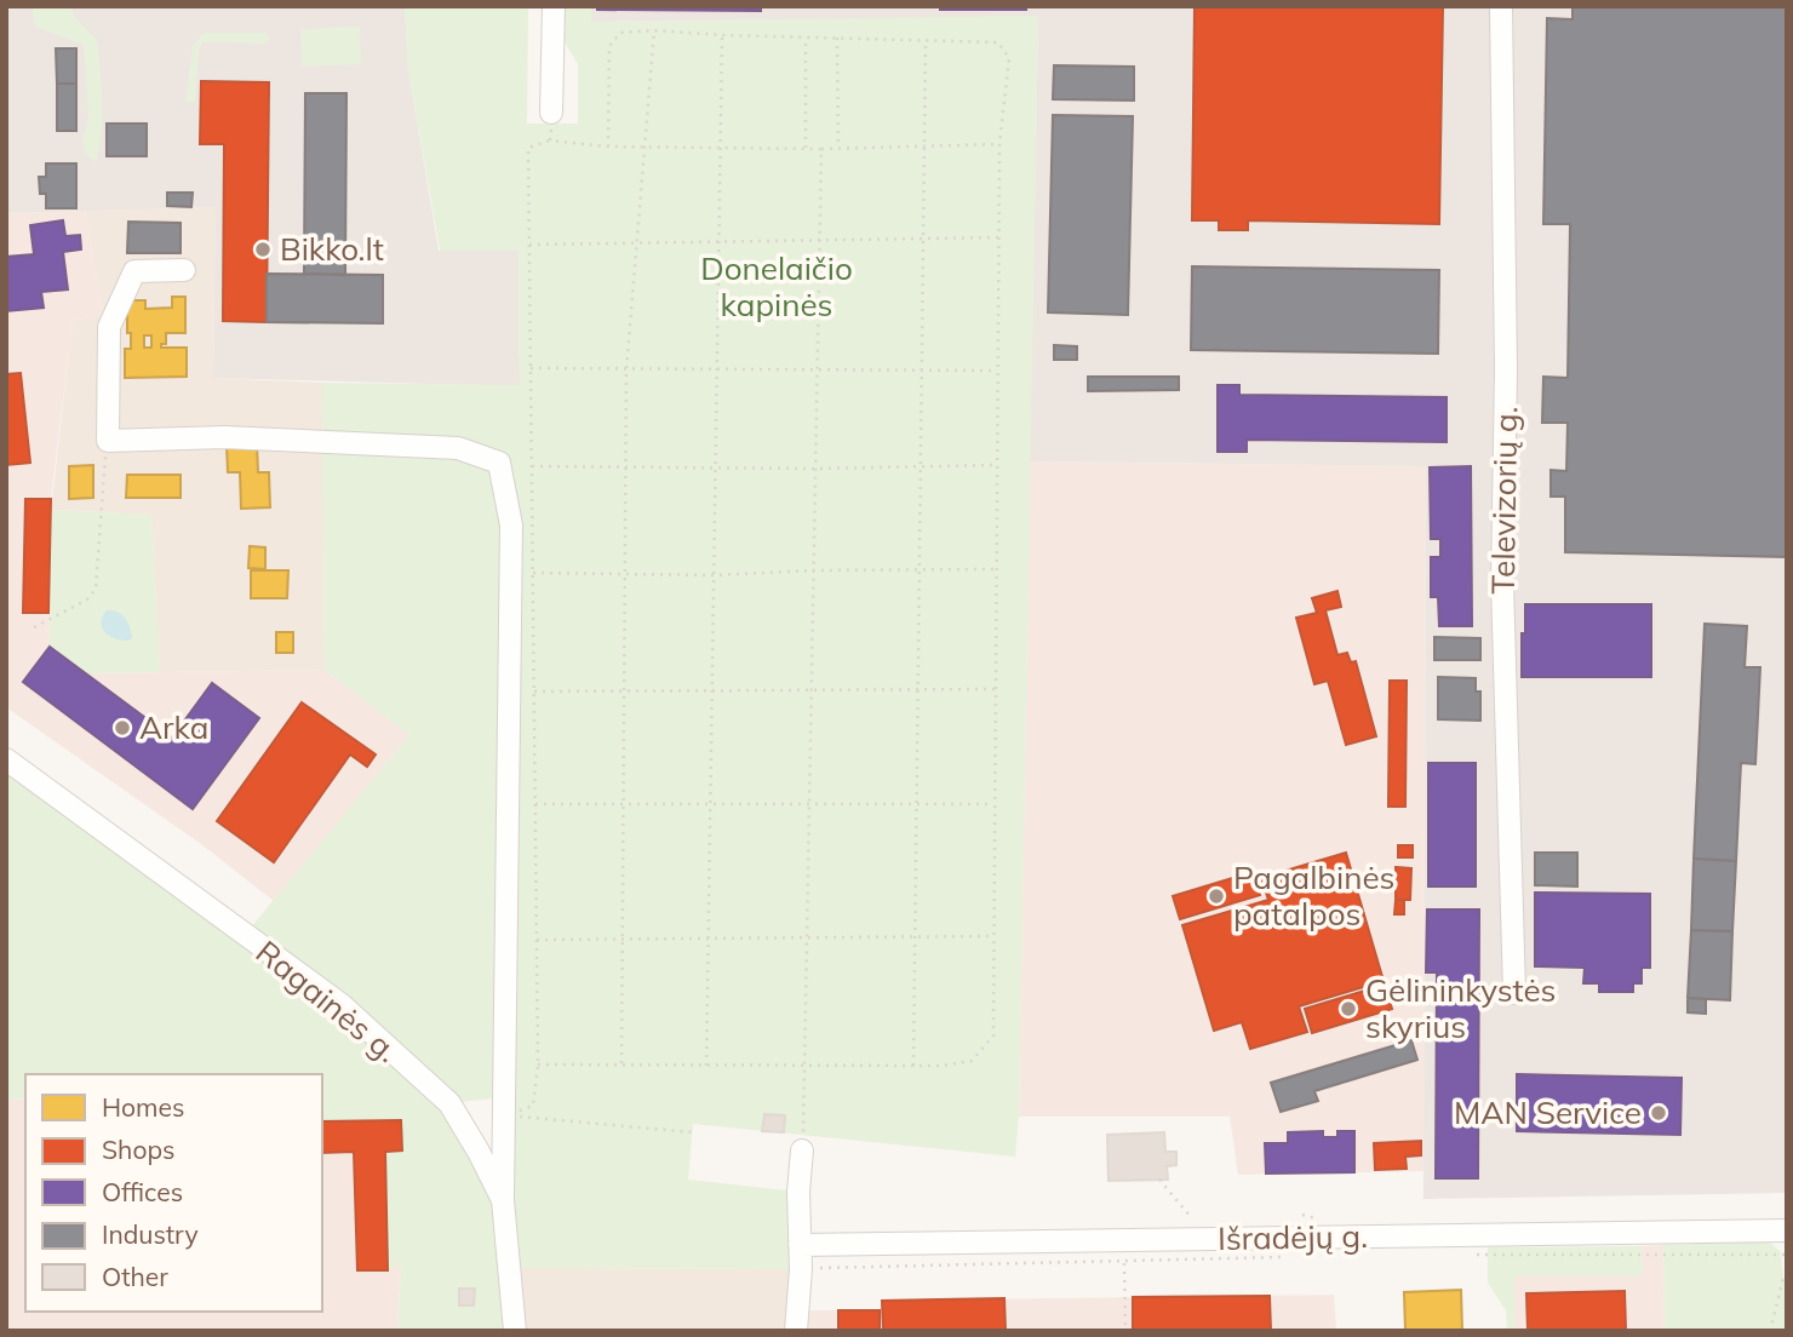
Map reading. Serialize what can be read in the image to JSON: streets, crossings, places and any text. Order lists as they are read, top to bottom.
{
  "streets": {
    "street": ["Televizorių g.", "Ragainės g.", "Išradėjų g."]
  },
  "parks": ["Donelaičio kapinės"],
  "places": [
    "Bikko.lt",
    "Arka",
    "Pagalbinės patalpos",
    "Gėlininkystės skyrius",
    "MAN Service"
  ],
  "legend": [
    "Homes",
    "Shops",
    "Offices",
    "Industry",
    "Other"
  ]
}
